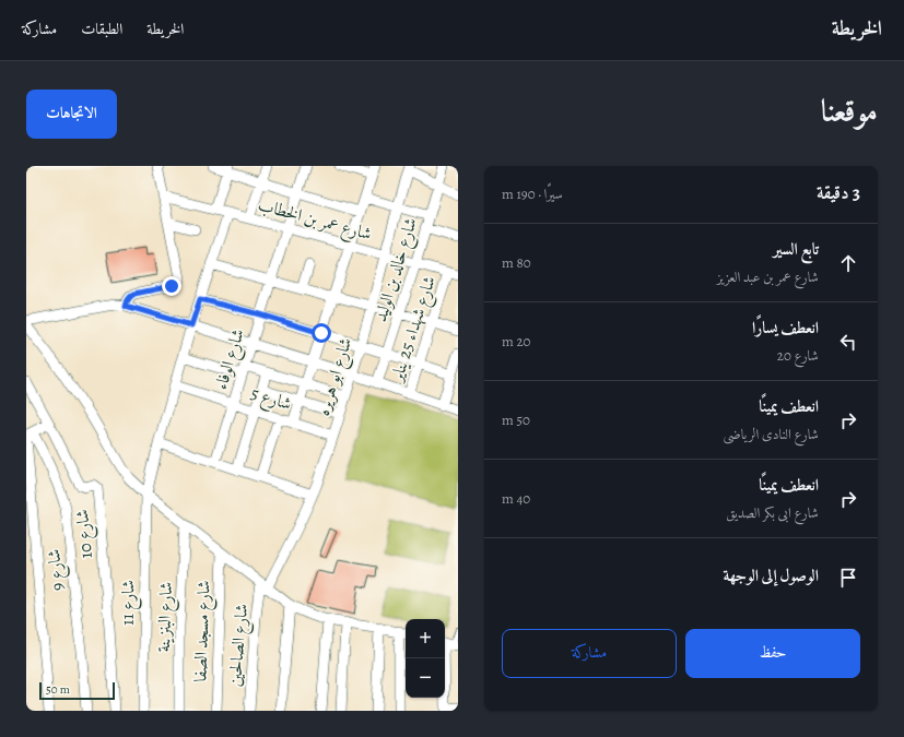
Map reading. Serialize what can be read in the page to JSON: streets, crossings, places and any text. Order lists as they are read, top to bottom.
{
  "streets": {
    "street": [
      "شارع عمر بن الخطاب",
      "شارع خالد بن الوليد",
      "شارع شهداء 25 يناير",
      "شارع الوفاء",
      "شارع ابو هريره",
      "شارع 5",
      "شارع 10",
      "شارع 9",
      "شارع 11",
      "شارع البنزينة",
      "شارع مسجد الصفا",
      "شارع الصالحين"
    ]
  },
  "crossings": [
    ["شارع عمر بن الخطاب", "شارع خالد بن الوليد"],
    ["شارع عمر بن الخطاب", "شارع شهداء 25 يناير"],
    ["شارع عمر بن الخطاب", "شارع الوفاء"],
    ["شارع عمر بن الخطاب", "شارع ابو هريره"],
    ["شارع عمر بن الخطاب", "شارع 11"],
    ["شارع الوفاء", "شارع 5"],
    ["شارع ابو هريره", "شارع 5"],
    ["شارع ابو هريره", "شارع الصالحين"],
    ["شارع 5", "شارع 11"]
  ],
  "scale_bar": "50 m",
  "page": {
    "header": "الخريطة",
    "nav": ["الخريطة", "الطبقات", "مشاركة"],
    "title": "موقعنا",
    "buttons": [
      "الاتجاهات",
      ["حفظ", "مشاركة"]
    ],
    "heading": ["3 دقيقة", "سيرًا · 190 m"],
    "list": [
      ["تابع السير", "شارع عمر بن عبد العزيز", "80 m"],
      ["انعطف يسارًا", "شارع 20", "20 m"],
      ["انعطف يمينًا", "شارع النادى الرياضى", "50 m"],
      ["انعطف يمينًا", "شارع ابى بكر الصديق", "40 m"],
      "الوصول إلى الوجهة"
    ],
    "map_buttons": ["+", "−"],
    "scale": "50 m"
  }
}
